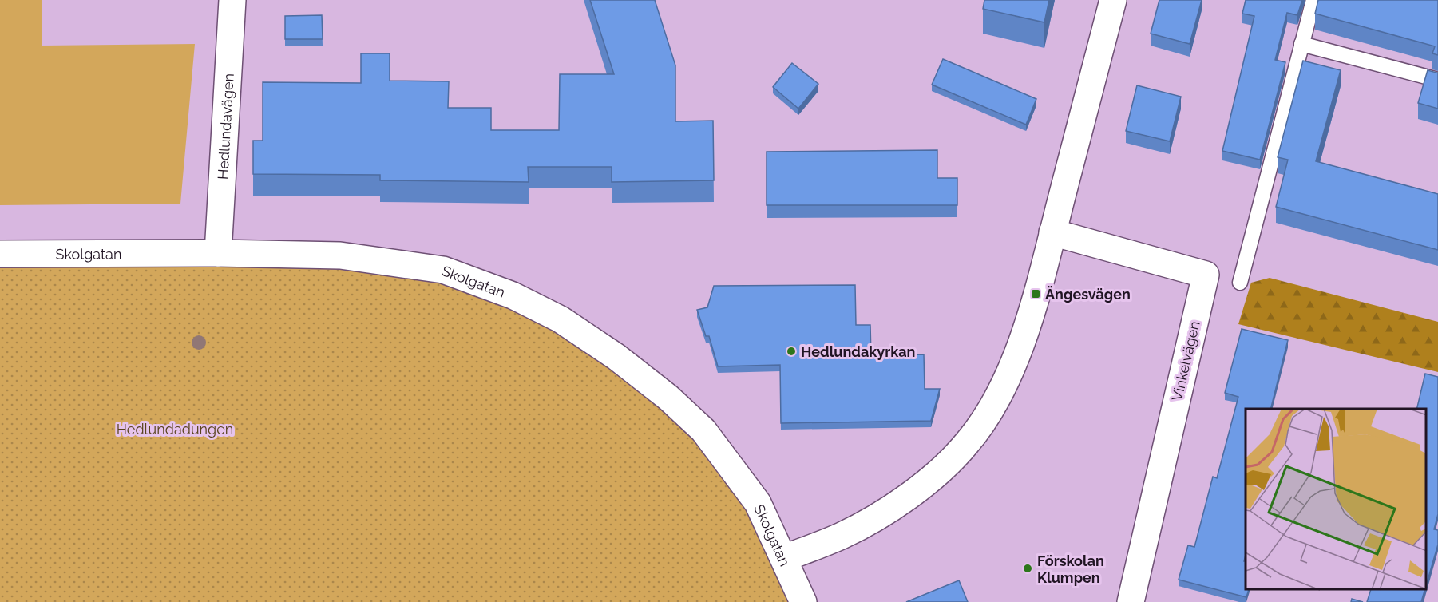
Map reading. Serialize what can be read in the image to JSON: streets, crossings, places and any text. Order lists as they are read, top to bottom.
{
  "streets": {
    "street": ["Hedlundavägen", "Skolgatan", "Vinkelvägen"]
  },
  "crossings": [
    ["Hedlundavägen", "Skolgatan"]
  ],
  "parks": ["Hedlundadungen"],
  "places": {
    "transit": ["Ängesvägen"],
    "other": ["Hedlundakyrkan", "Förskolan Klumpen"]
  }
}
